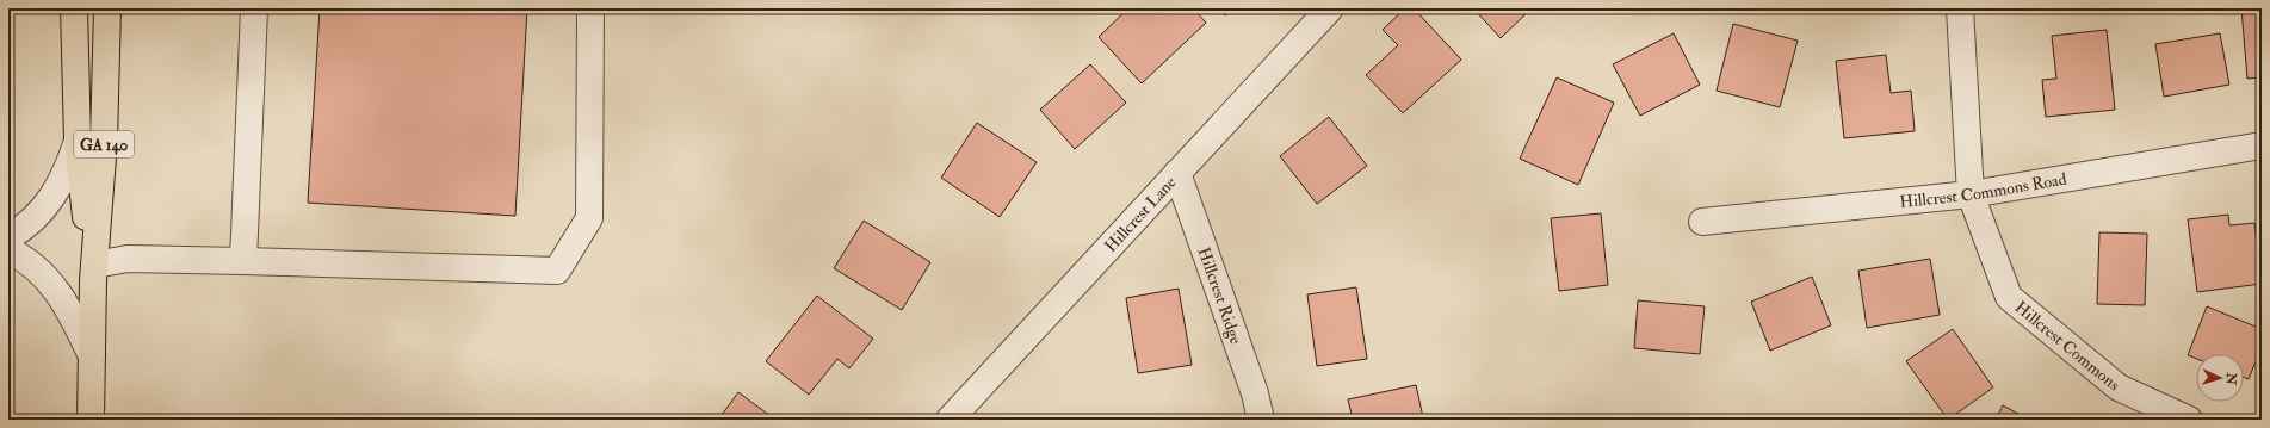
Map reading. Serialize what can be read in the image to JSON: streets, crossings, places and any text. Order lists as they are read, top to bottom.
{
  "streets": {
    "main road": ["GA 140"],
    "street": [
      "Hillcrest Commons Road",
      "Hillcrest Lane",
      "Hillcrest Ridge",
      "Hillcrest Commons"
    ]
  },
  "crossings": [
    ["Hillcrest Commons Road", "Hillcrest Commons"],
    ["Hillcrest Lane", "Hillcrest Ridge"]
  ],
  "north": "right"
}
